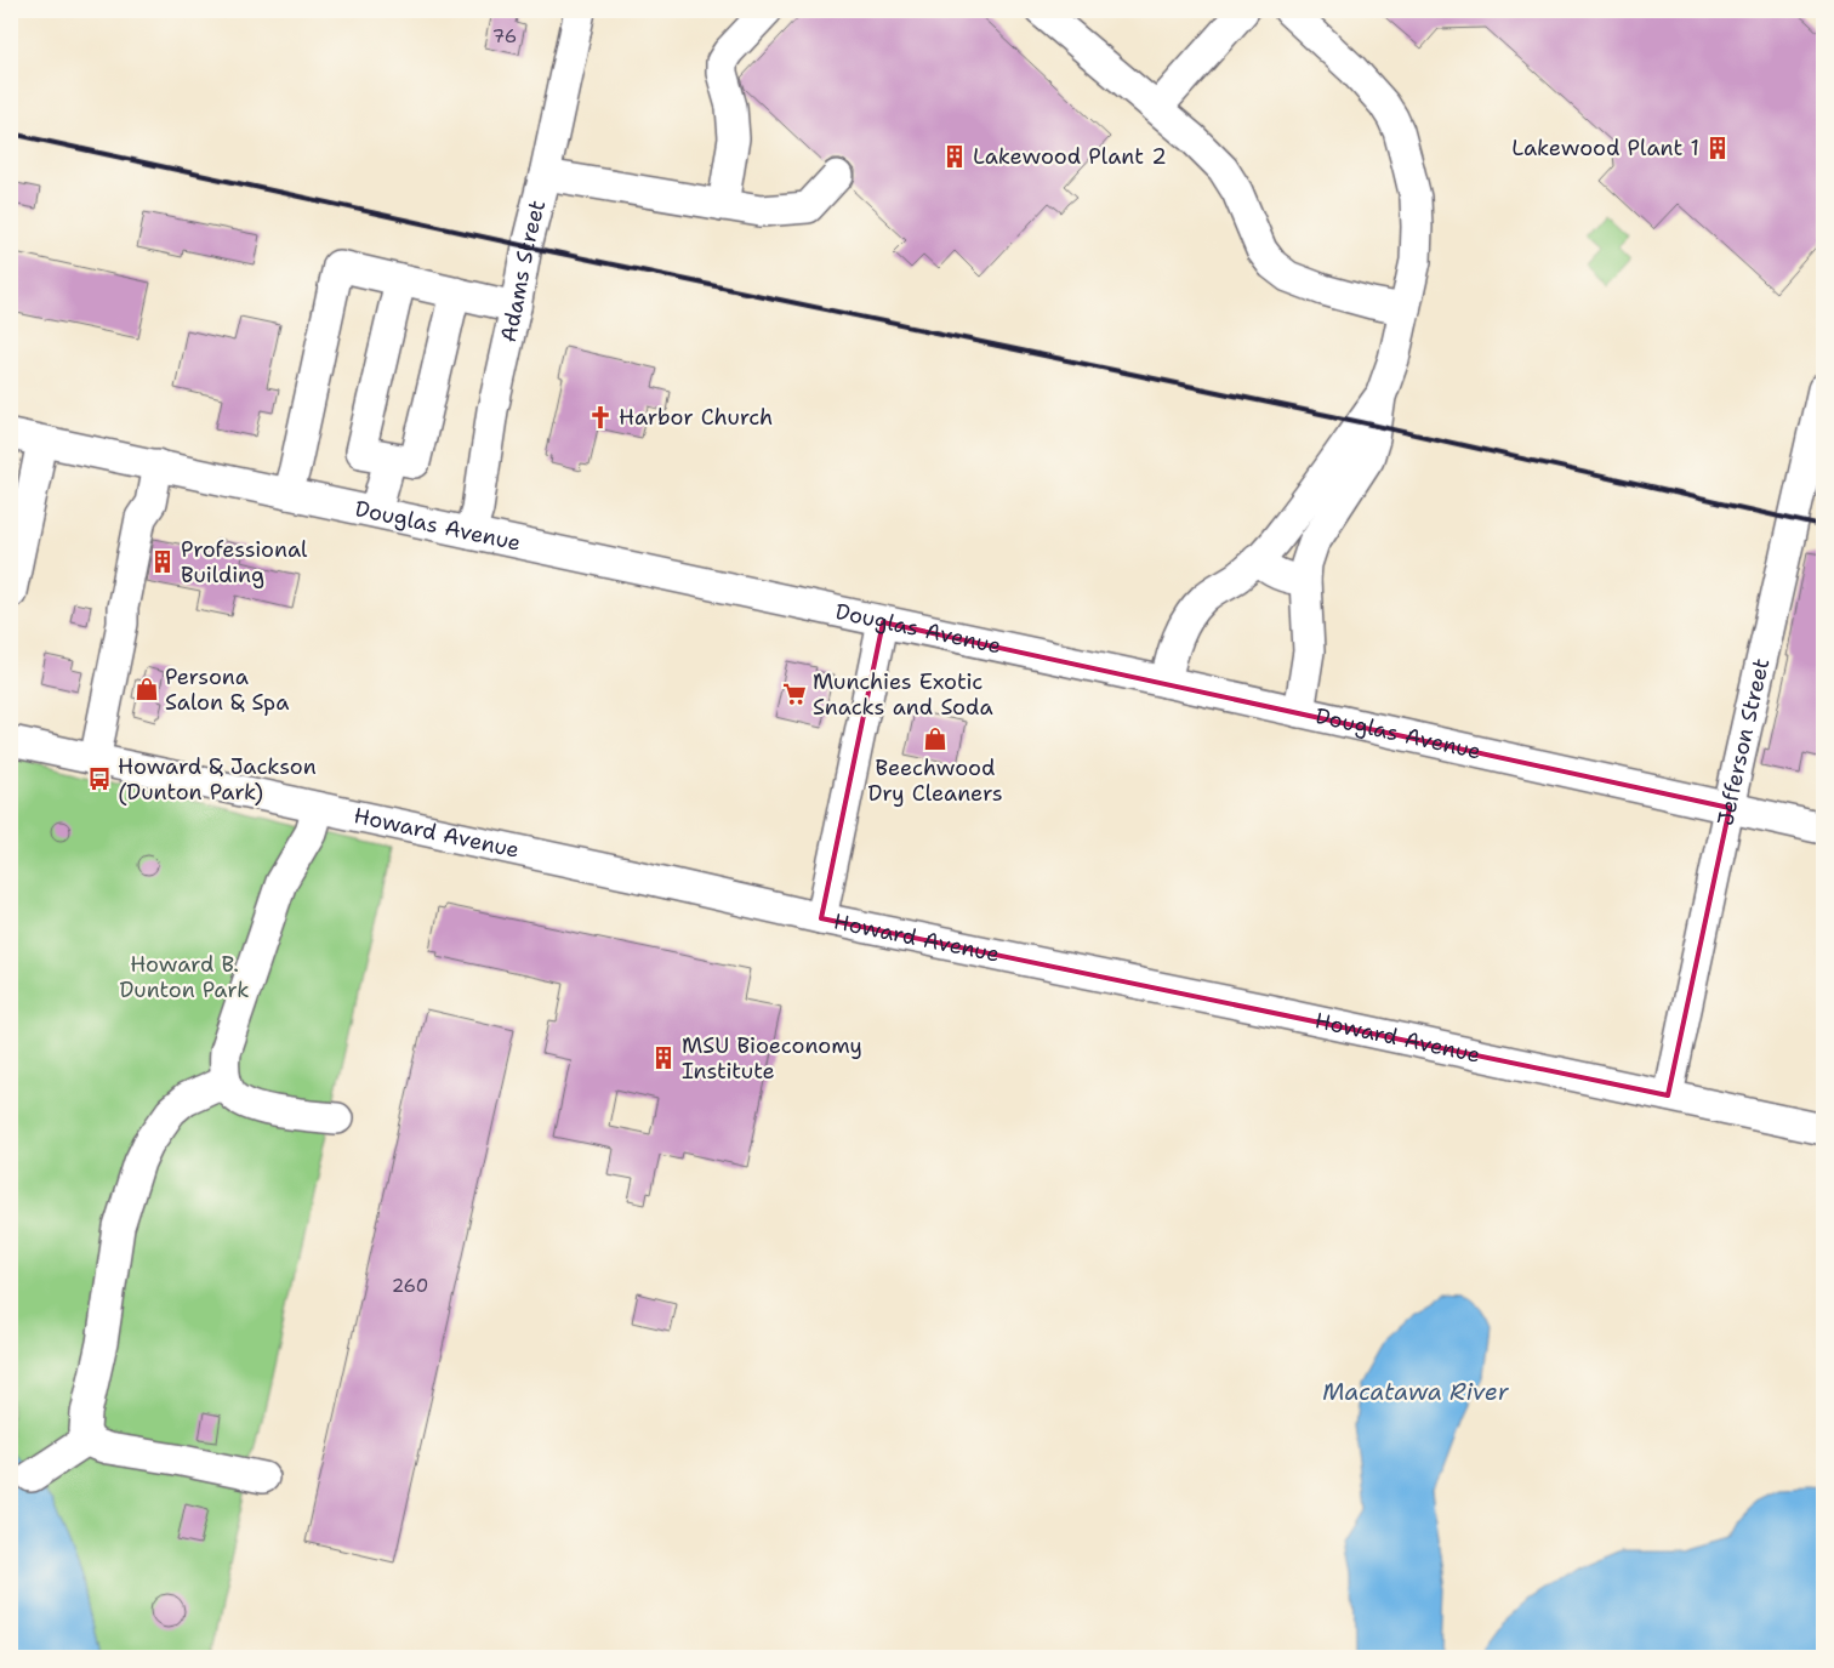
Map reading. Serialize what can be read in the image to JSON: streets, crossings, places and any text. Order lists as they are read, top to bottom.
{
  "streets": {
    "street": [
      "Adams Street",
      "Douglas Avenue",
      "Jefferson Street",
      "Howard Avenue"
    ]
  },
  "crossings": [
    ["Adams Street", "Douglas Avenue"],
    ["Douglas Avenue", "Jefferson Street"],
    ["Jefferson Street", "Howard Avenue"]
  ],
  "water": ["Macatawa River"],
  "parks": ["Howard B. Dunton Park"],
  "places": {
    "building": [
      "Lakewood Plant 1",
      "Lakewood Plant 2",
      "Professional Building",
      "MSU Bioeconomy Institute"
    ],
    "church": ["Harbor Church"],
    "shop": ["Persona Salon & Spa", "Beechwood Dry Cleaners"],
    "supermarket": ["Munchies Exotic Snacks and Soda"],
    "bus stop": ["Howard & Jackson (Dunton Park)"]
  },
  "house_numbers": ["76", "260"]
}
